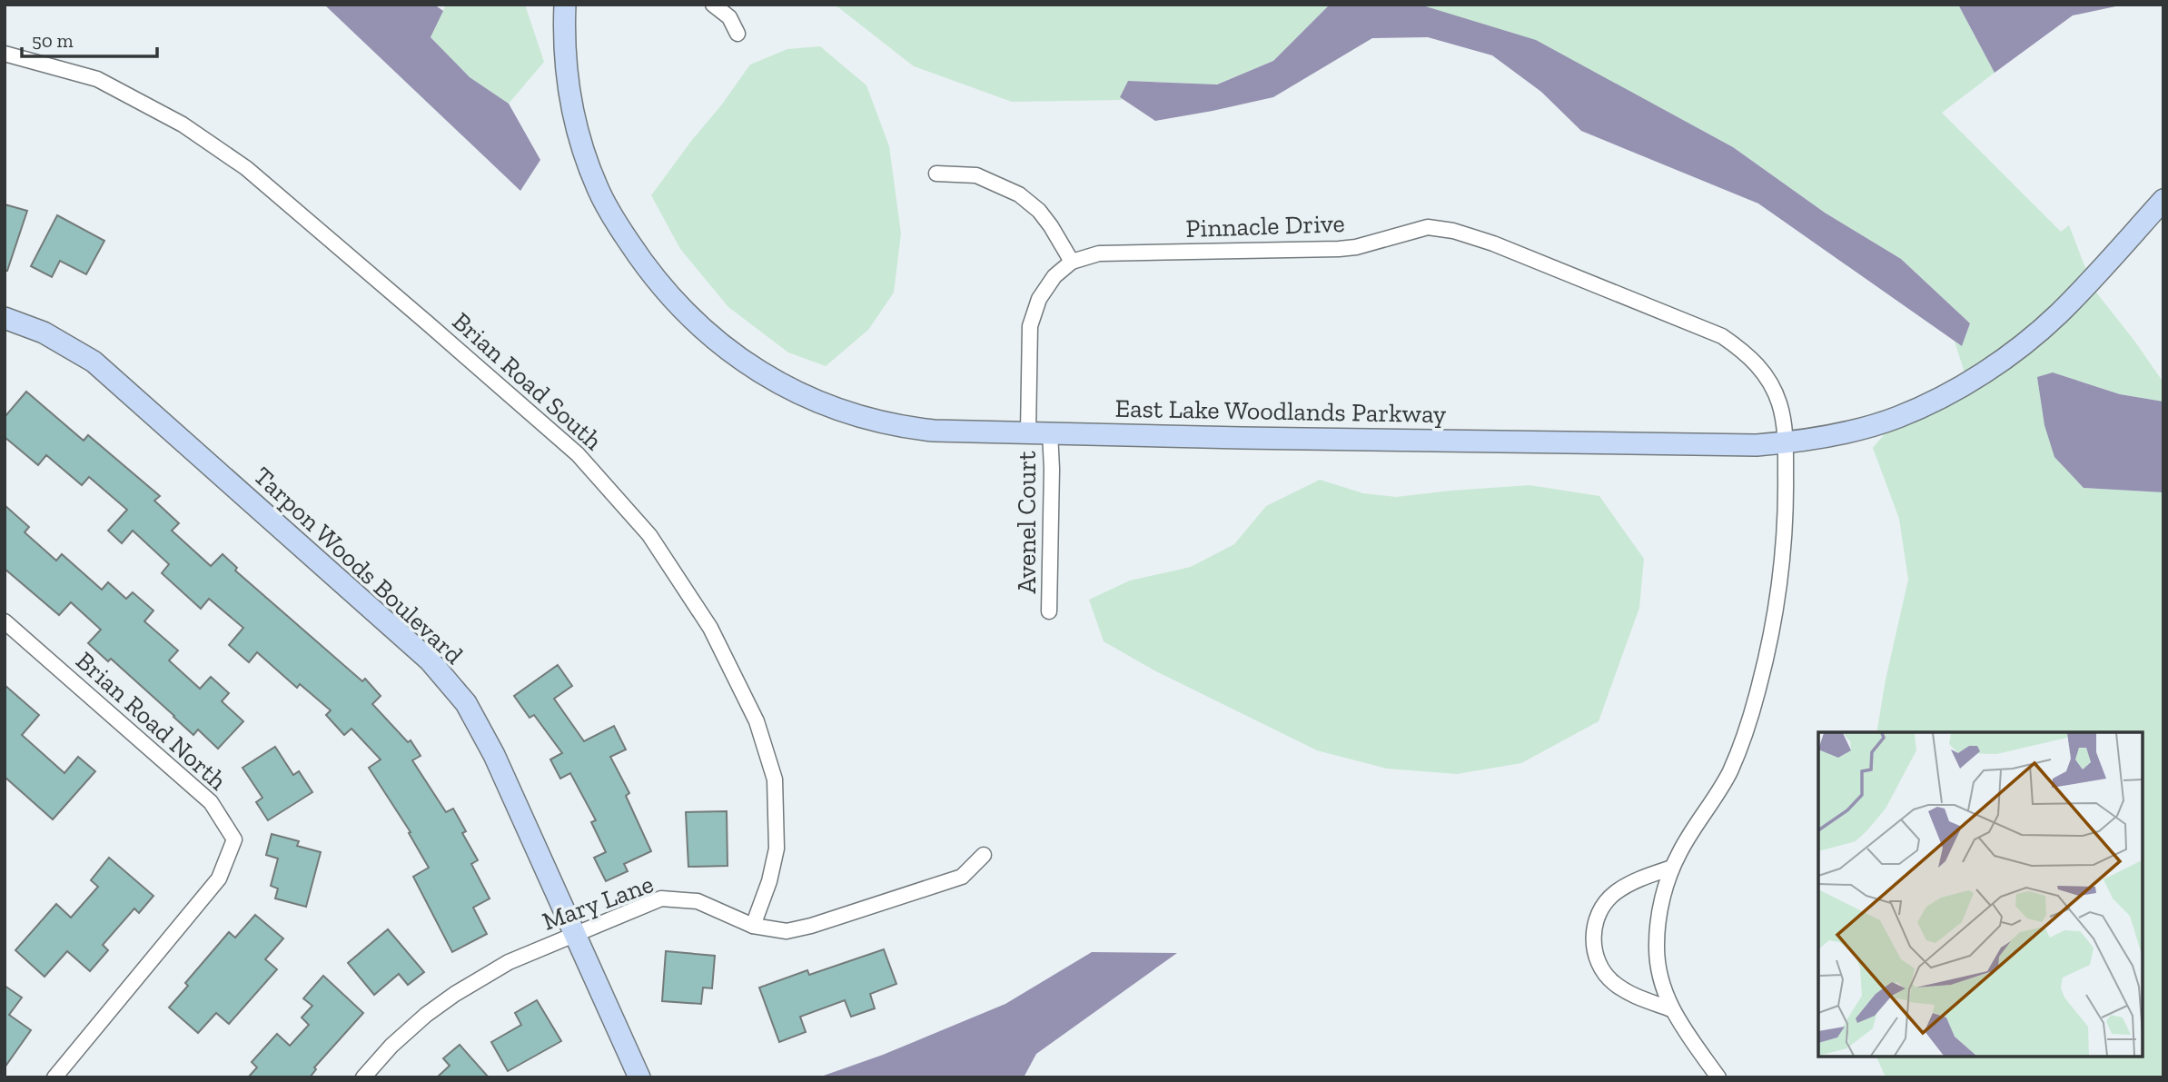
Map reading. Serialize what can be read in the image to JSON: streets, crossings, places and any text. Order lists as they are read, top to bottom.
{
  "streets": {
    "street": [
      "Pinnacle Drive",
      "Brian Road South",
      "East Lake Woodlands Parkway",
      "Avenel Court",
      "Tarpon Woods Boulevard",
      "Brian Road North",
      "Mary Lane"
    ]
  },
  "crossings": [
    ["Pinnacle Drive", "East Lake Woodlands Parkway"],
    ["Brian Road South", "Mary Lane"],
    ["East Lake Woodlands Parkway", "Avenel Court"],
    ["Tarpon Woods Boulevard", "Mary Lane"]
  ],
  "scale_bar": "50 m"
}
